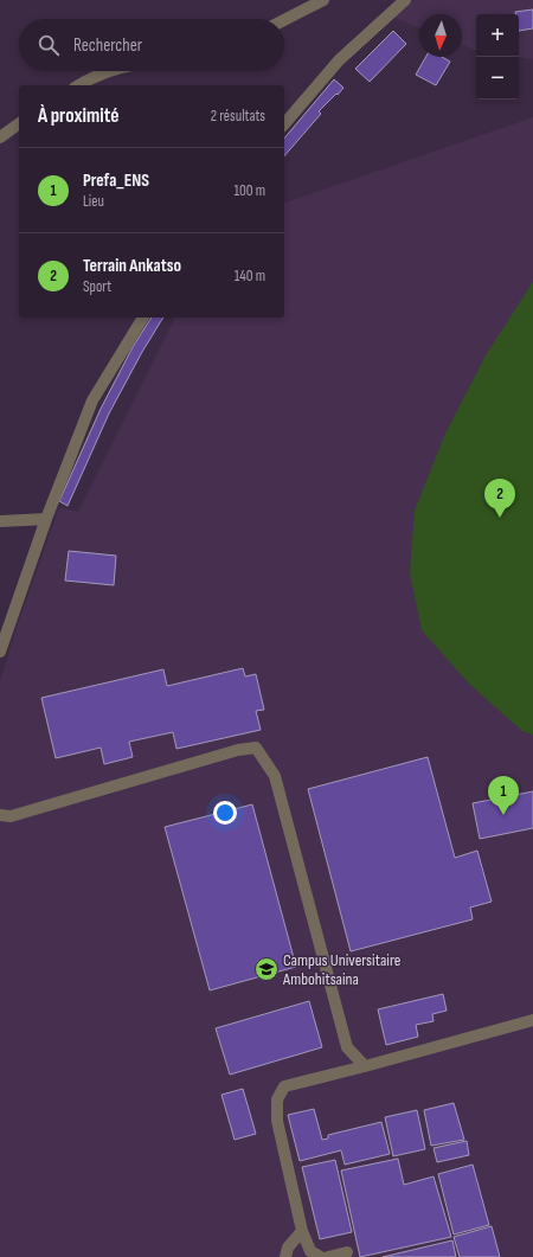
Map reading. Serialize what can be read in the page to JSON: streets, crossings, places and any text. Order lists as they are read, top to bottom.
{
  "places": {
    "school or university": ["Campus Universitaire Ambohitsaina"]
  },
  "north": "bottom",
  "page": {
    "map_buttons": ["+", "−"],
    "search": "Rechercher",
    "heading": ["À proximité", "2 résultats"],
    "list": [
      {
        "mark": "1",
        "name": "Prefa_ENS",
        "note": "Lieu",
        "value": "100 m"
      },
      {
        "mark": "2",
        "name": "Terrain Ankatso",
        "note": "Sport",
        "value": "140 m"
      }
    ],
    "pins": ["2", "1"]
  }
}
